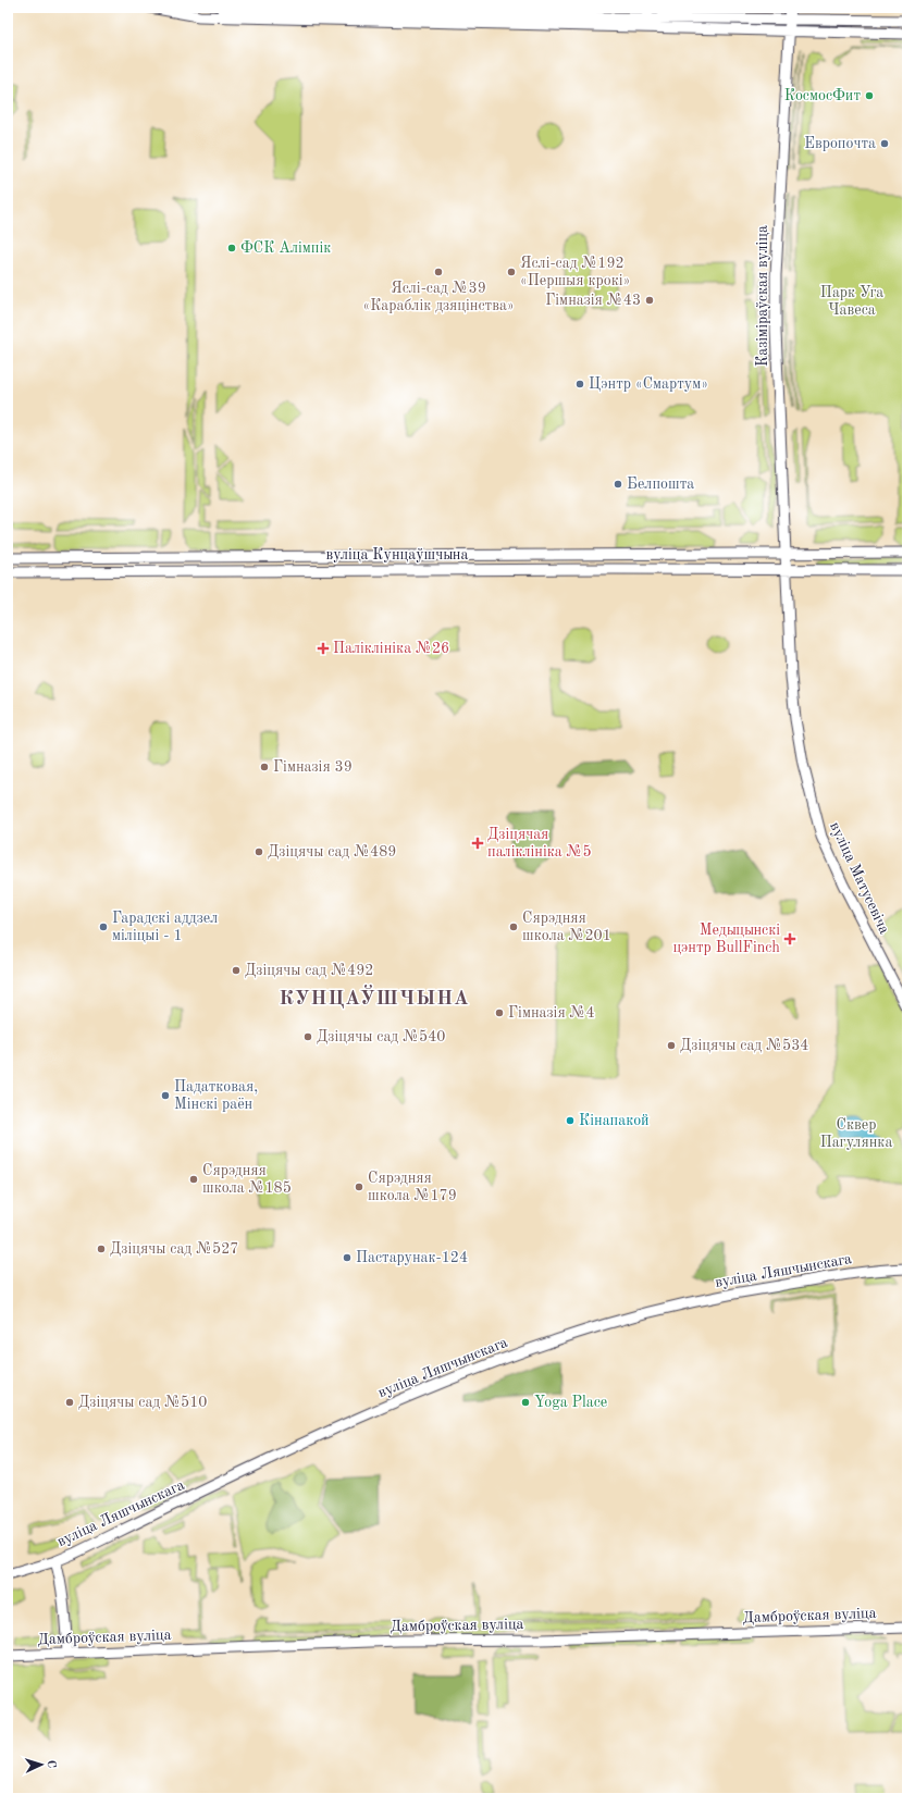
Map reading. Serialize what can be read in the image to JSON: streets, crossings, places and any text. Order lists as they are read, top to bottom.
{
  "streets": {
    "main road": [
      "Казіміраўская вуліца",
      "вуліца Кунцаўшчына",
      "вуліца Матусевіча",
      "вуліца Ляшчынскага",
      "Дамброўская вуліца"
    ]
  },
  "crossings": [
    ["Казіміраўская вуліца", "вуліца Кунцаўшчына"],
    ["Казіміраўская вуліца", "вуліца Матусевіча"],
    ["вуліца Кунцаўшчына", "вуліца Матусевіча"]
  ],
  "districts": ["КУНЦАЎШЧЫНА"],
  "parks": ["Парк Уга Чавеса", "Сквер Пагулянка"],
  "places": {
    "other": [
      "КосмосФит",
      "Европочта",
      "ФСК Алімпік",
      "Яслі-сад №39 «Караблік дзяцінства»",
      "Яслі-сад №192 «Першыя крокі»",
      "Гімназія №43",
      "Цэнтр «Смартум»",
      "Белпошта",
      "Гімназія 39",
      "Дзіцячы сад №489",
      "Гарадскі аддзел міліцыі - 1",
      "Сярэдняя школа №201",
      "Дзіцячы сад №492",
      "Гімназія №4",
      "Дзіцячы сад №540",
      "Дзіцячы сад №534",
      "Падатковая, Мінскі раён",
      "Кінапакой",
      "Сярэдняя школа №185",
      "Сярэдняя школа №179",
      "Дзіцячы сад №527",
      "Пастарунак-124",
      "Дзіцячы сад №510",
      "Yoga Place"
    ],
    "health": ["Паліклініка №26", "Дзіцячая паліклініка №5", "Медыцынскі цэнтр BullFinch"]
  },
  "north": "right"
}
